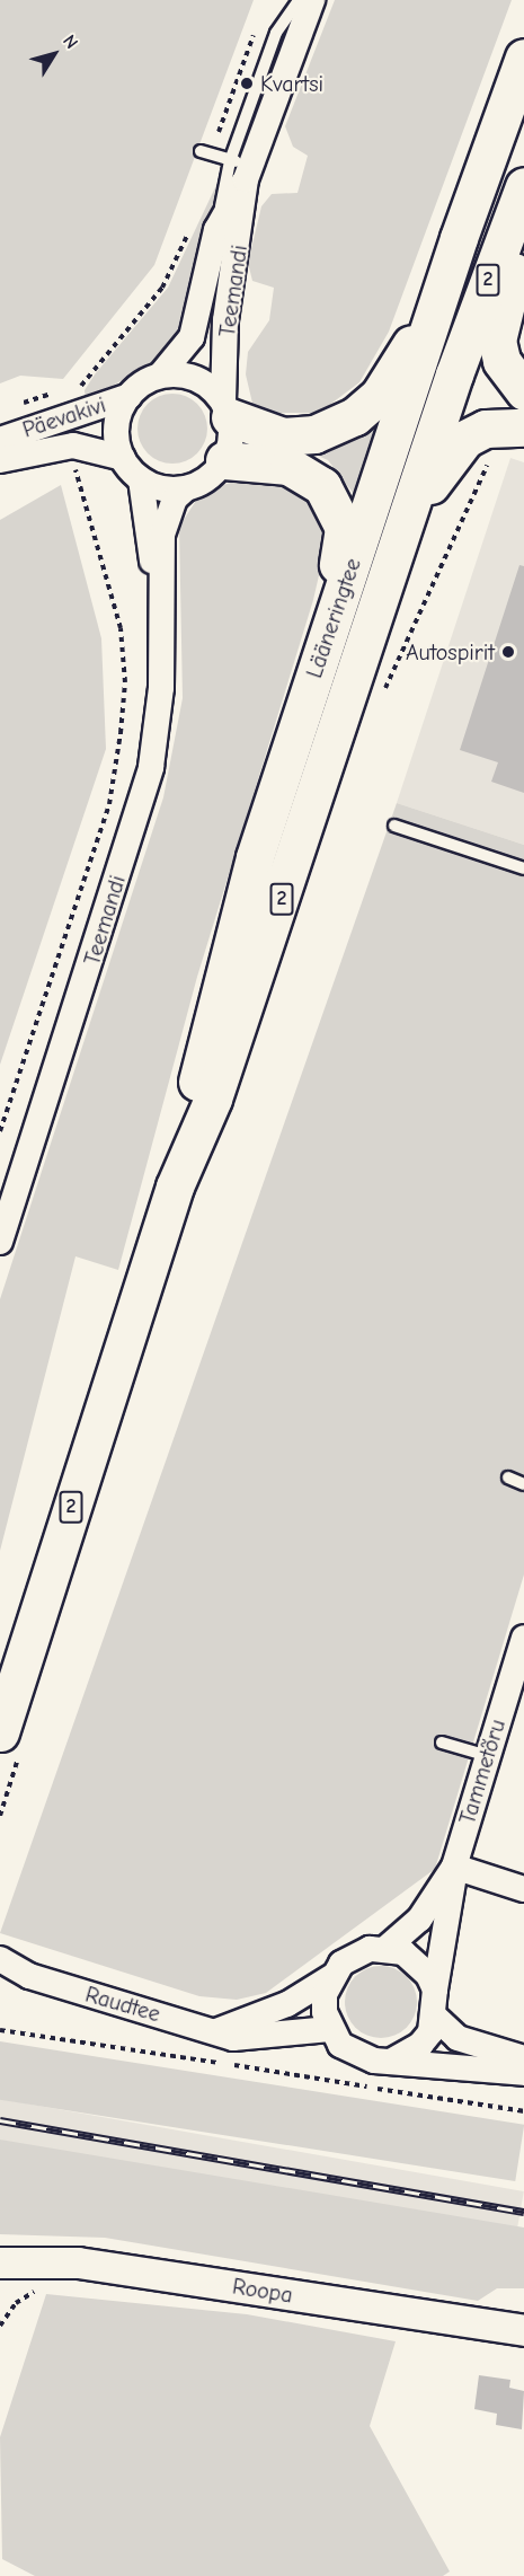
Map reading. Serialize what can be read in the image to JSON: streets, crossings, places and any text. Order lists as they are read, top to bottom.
{
  "streets": {
    "highway": ["2", "Lääneringtee"],
    "street": [
      "Teemandi",
      "Päevakivi",
      "Tammetõru",
      "Raudtee",
      "Roopa"
    ]
  },
  "crossings": [
    ["Teemandi", "Päevakivi"],
    ["Tammetõru", "Raudtee"]
  ],
  "places": ["Kvartsi", "Autospirit"],
  "north": "top right"
}
